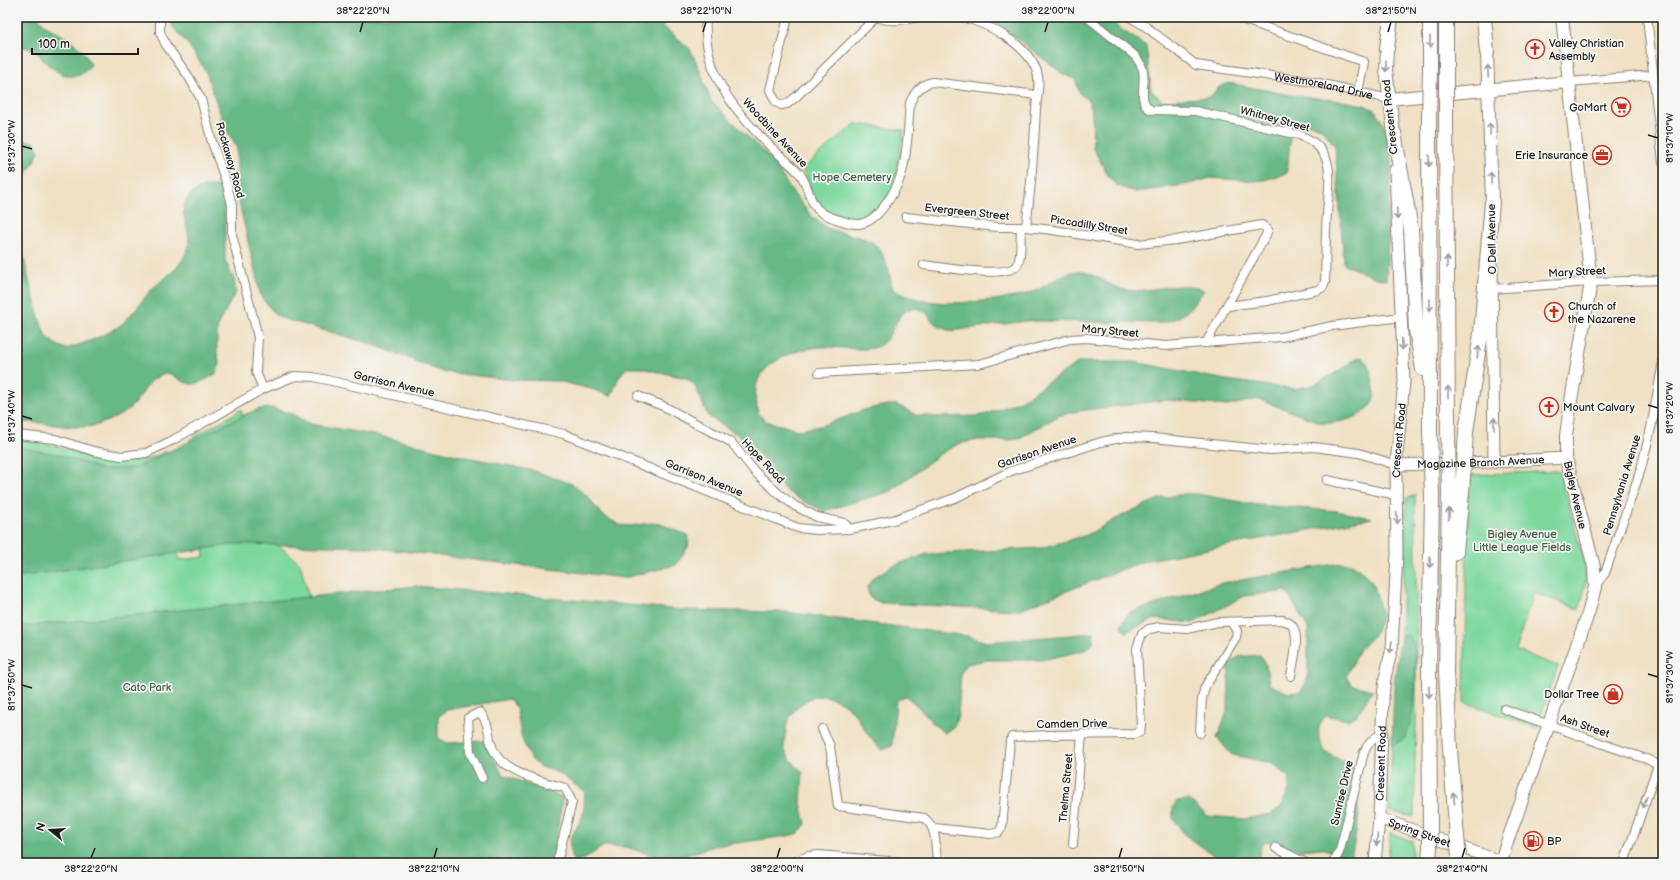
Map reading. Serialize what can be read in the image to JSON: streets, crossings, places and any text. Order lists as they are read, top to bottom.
{
  "streets": {
    "main road": [
      "Westmoreland Drive",
      "Crescent Road",
      "O Dell Avenue",
      "Bigley Avenue"
    ],
    "street": [
      "Whitney Street",
      "Woodbine Avenue",
      "Rockaway Road",
      "Evergreen Street",
      "Piccadilly Street",
      "Mary Street",
      "Garrison Avenue",
      "Hope Road",
      "Magazine Branch Avenue",
      "Pennsylvania Avenue",
      "Camden Drive",
      "Ash Street",
      "Thelma Street",
      "Sunrise Drive",
      "Spring Street"
    ]
  },
  "crossings": [
    ["Westmoreland Drive", "Crescent Road"],
    ["Westmoreland Drive", "O Dell Avenue"],
    ["Westmoreland Drive", "Bigley Avenue"],
    ["Crescent Road", "Mary Street"],
    ["Crescent Road", "Garrison Avenue"],
    ["Crescent Road", "Magazine Branch Avenue"],
    ["Crescent Road", "Sunrise Drive"],
    ["Crescent Road", "Spring Street"],
    ["Whitney Street", "Piccadilly Street"],
    ["Rockaway Road", "Garrison Avenue"],
    ["Evergreen Street", "Piccadilly Street"],
    ["Piccadilly Street", "Mary Street"],
    ["O Dell Avenue", "Mary Street"],
    ["O Dell Avenue", "Magazine Branch Avenue"],
    ["Mary Street", "Bigley Avenue"],
    ["Garrison Avenue", "Hope Road"],
    ["Garrison Avenue", "Magazine Branch Avenue"],
    ["Magazine Branch Avenue", "Bigley Avenue"],
    ["Pennsylvania Avenue", "Bigley Avenue"],
    ["Bigley Avenue", "Ash Street"],
    ["Bigley Avenue", "Spring Street"],
    ["Camden Drive", "Thelma Street"]
  ],
  "one_way": ["Crescent Road", "O Dell Avenue"],
  "parks": ["Hope Cemetery", "Bigley Avenue Little League Fields", "Cato Park"],
  "places": {
    "church": ["Valley Christian Assembly", "Church of the Nazarene", "Mount Calvary"],
    "supermarket": ["GoMart"],
    "office": ["Erie Insurance"],
    "shop": ["Dollar Tree"],
    "fuel station": ["BP"]
  },
  "scale_bar": "100 m",
  "north": "left",
  "coordinates": [
    "38°22'20\"N",
    "38°22'10\"N",
    "38°22'00\"N",
    "38°21'50\"N",
    "81°37'10\"W",
    "81°37'30\"W",
    "81°37'20\"W",
    "81°37'40\"W",
    "81°37'50\"W",
    "38°21'40\"N"
  ]
}
